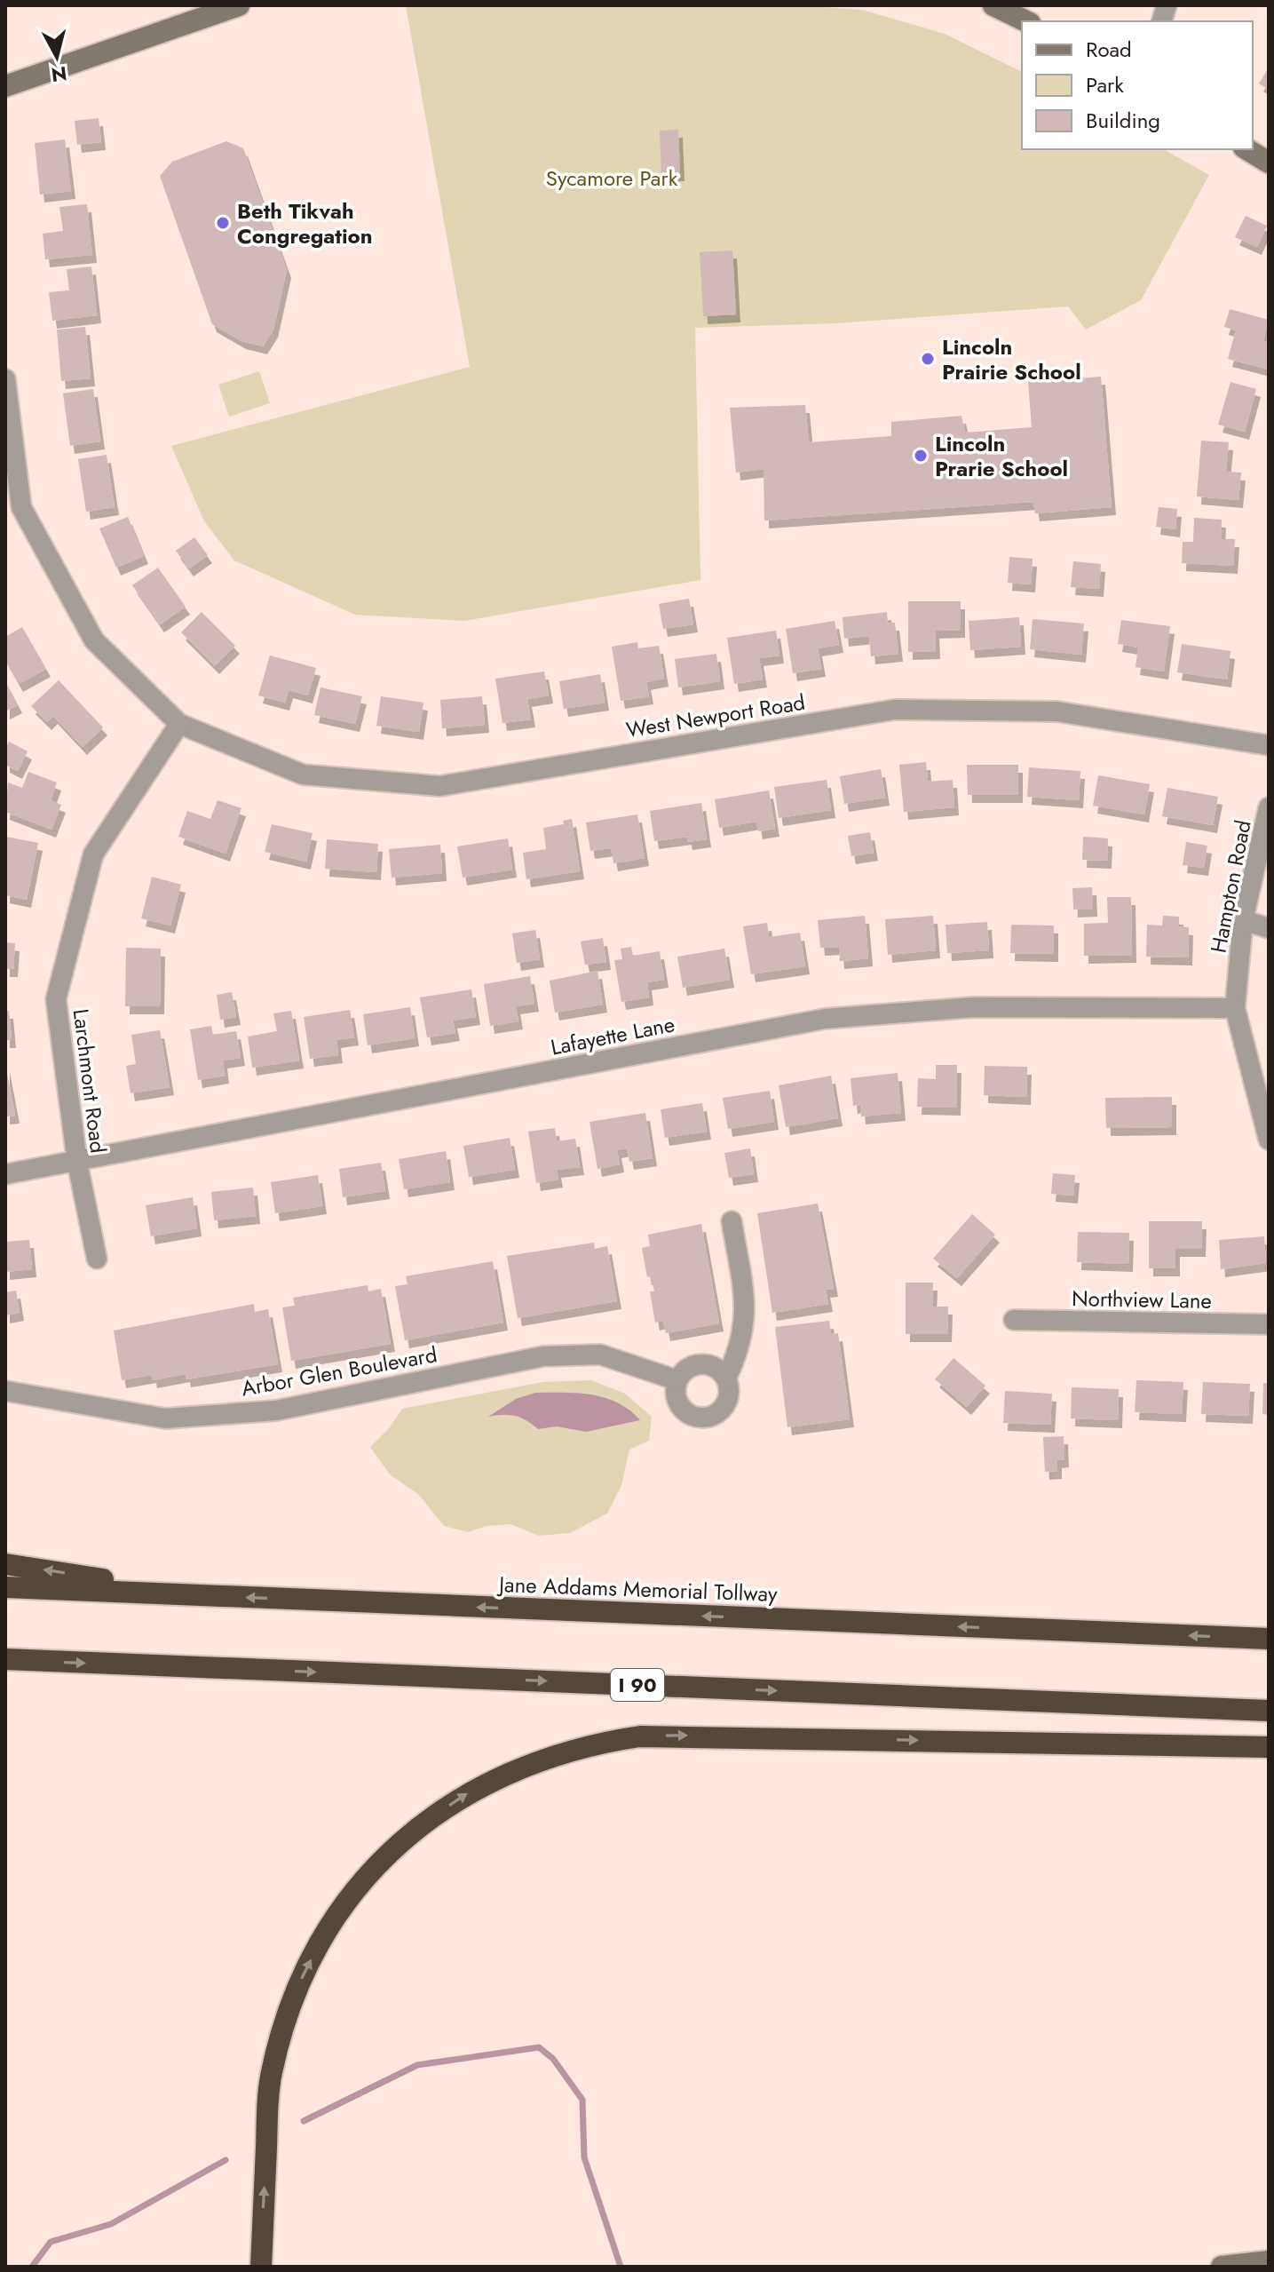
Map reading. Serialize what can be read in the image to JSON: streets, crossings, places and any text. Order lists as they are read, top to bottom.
{
  "streets": {
    "highway": ["Jane Addams Memorial Tollway", "I 90"],
    "street": [
      "West Newport Road",
      "Hampton Road",
      "Lafayette Lane",
      "Larchmont Road",
      "Northview Lane",
      "Arbor Glen Boulevard"
    ]
  },
  "crossings": [
    ["West Newport Road", "Larchmont Road"],
    ["Hampton Road", "Lafayette Lane"],
    ["Lafayette Lane", "Larchmont Road"]
  ],
  "parks": ["Sycamore Park"],
  "places": ["Beth Tikvah Congregation", "Lincoln Prairie School", "Lincoln Prarie School"],
  "legend": ["Road", "Park", "Building"],
  "north": "bottom"
}
